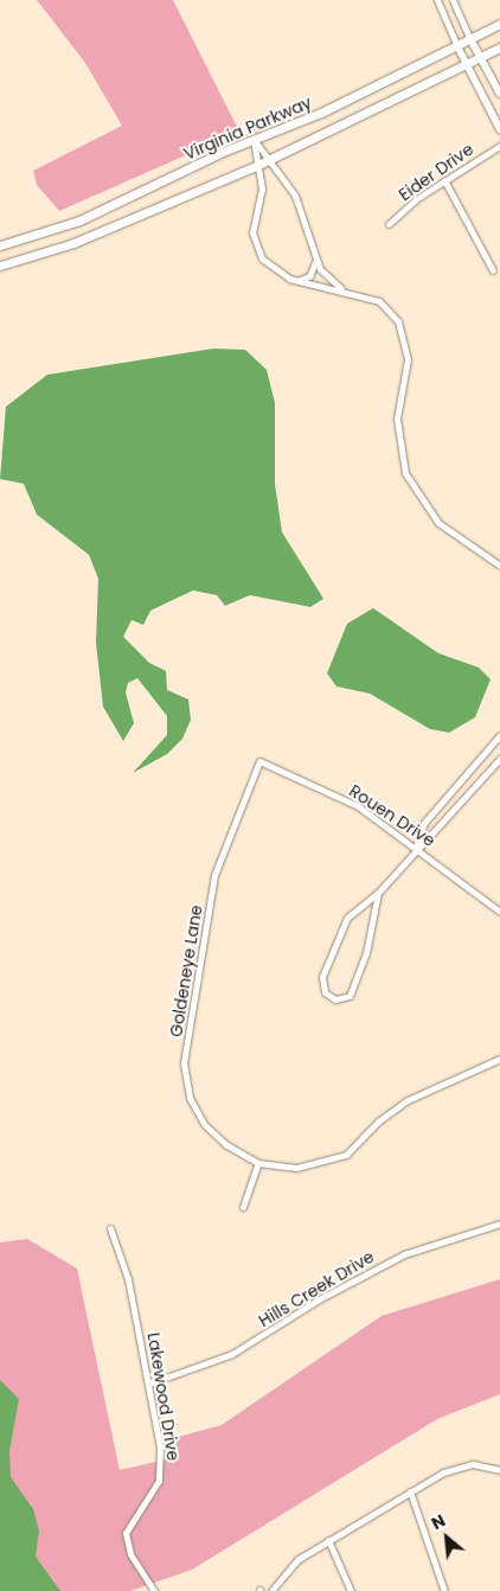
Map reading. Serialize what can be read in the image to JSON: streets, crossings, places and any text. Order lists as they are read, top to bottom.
{
  "streets": {
    "main road": ["Virginia Parkway"],
    "street": [
      "Eider Drive",
      "Rouen Drive",
      "Goldeneye Lane",
      "Hills Creek Drive",
      "Lakewood Drive"
    ]
  },
  "crossings": [
    ["Rouen Drive", "Goldeneye Lane"],
    ["Hills Creek Drive", "Lakewood Drive"]
  ],
  "north": "top left"
}
